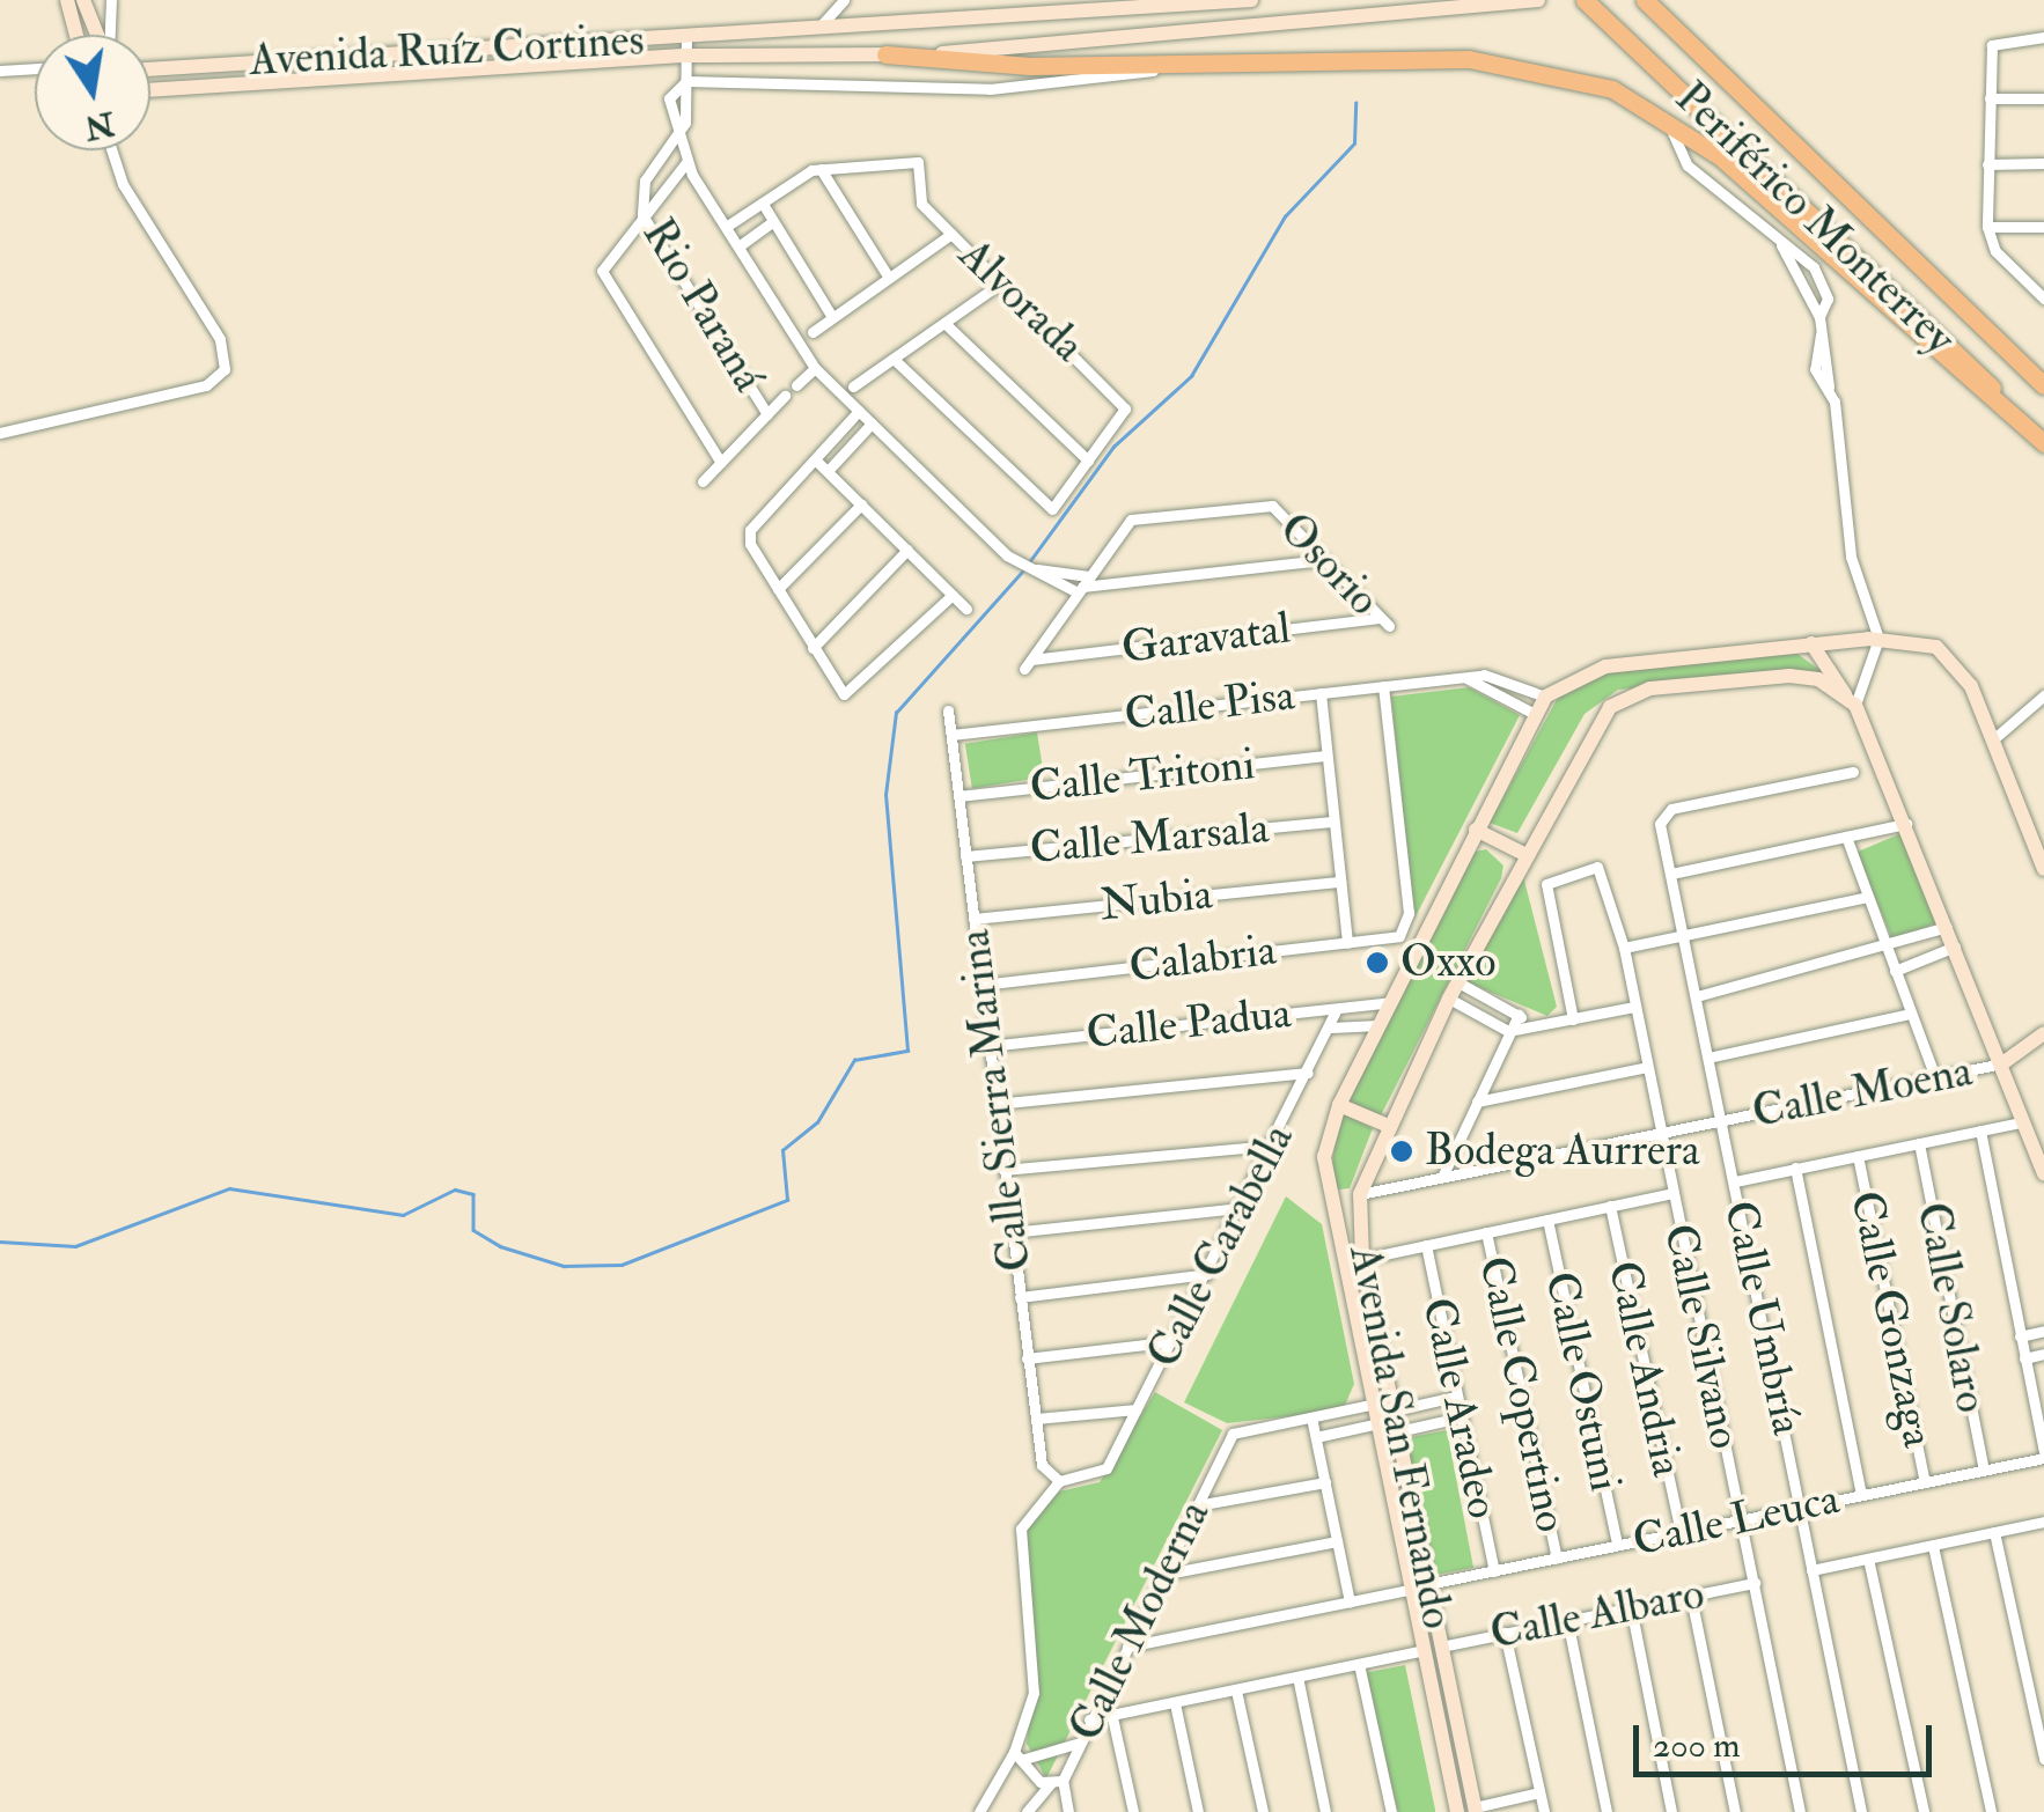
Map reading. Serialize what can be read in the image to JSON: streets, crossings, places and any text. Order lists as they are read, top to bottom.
{
  "streets": {
    "highway": ["Periférico Monterrey"],
    "street": [
      "Avenida Ruíz Cortines",
      "Alvorada",
      "Rio Paraná",
      "Osorio",
      "Garavatal",
      "Calle Pisa",
      "Calle Tritoni",
      "Calle Marsala",
      "Nubia",
      "Calabria",
      "Calle Padua",
      "Calle Moena",
      "Calle Sierra Marina",
      "Calle Carabella",
      "Calle Solaro",
      "Calle Umbría",
      "Calle Gonzaga",
      "Calle Silvano",
      "Calle Andria",
      "Calle Ostuni",
      "Calle Copertino",
      "Calle Aradeo",
      "Avenida San Fernando",
      "Calle Leuca",
      "Calle Albaro",
      "Calle Moderna"
    ]
  },
  "crossings": [
    ["Osorio", "Garavatal"],
    ["Calle Pisa", "Calabria"],
    ["Calle Pisa", "Calle Sierra Marina"],
    ["Calle Pisa", "Avenida San Fernando"],
    ["Calle Tritoni", "Calle Sierra Marina"],
    ["Calle Marsala", "Calle Sierra Marina"],
    ["Nubia", "Calle Sierra Marina"],
    ["Calabria", "Calle Sierra Marina"],
    ["Calle Padua", "Calle Sierra Marina"],
    ["Calle Padua", "Calle Carabella"],
    ["Calle Padua", "Avenida San Fernando"],
    ["Calle Moena", "Calle Umbría"],
    ["Calle Moena", "Calle Silvano"],
    ["Calle Moena", "Avenida San Fernando"],
    ["Calle Sierra Marina", "Calle Carabella"],
    ["Calle Solaro", "Calle Leuca"],
    ["Calle Umbría", "Calle Leuca"],
    ["Calle Gonzaga", "Calle Leuca"],
    ["Calle Silvano", "Calle Leuca"],
    ["Calle Silvano", "Calle Albaro"],
    ["Calle Andria", "Calle Leuca"],
    ["Calle Ostuni", "Calle Leuca"],
    ["Calle Copertino", "Calle Leuca"],
    ["Calle Aradeo", "Calle Leuca"],
    ["Avenida San Fernando", "Calle Leuca"],
    ["Avenida San Fernando", "Calle Albaro"],
    ["Calle Leuca", "Calle Moderna"],
    ["Calle Albaro", "Calle Moderna"]
  ],
  "places": ["Oxxo", "Bodega Aurrera"],
  "scale_bar": "200 m",
  "north": "bottom"
}
